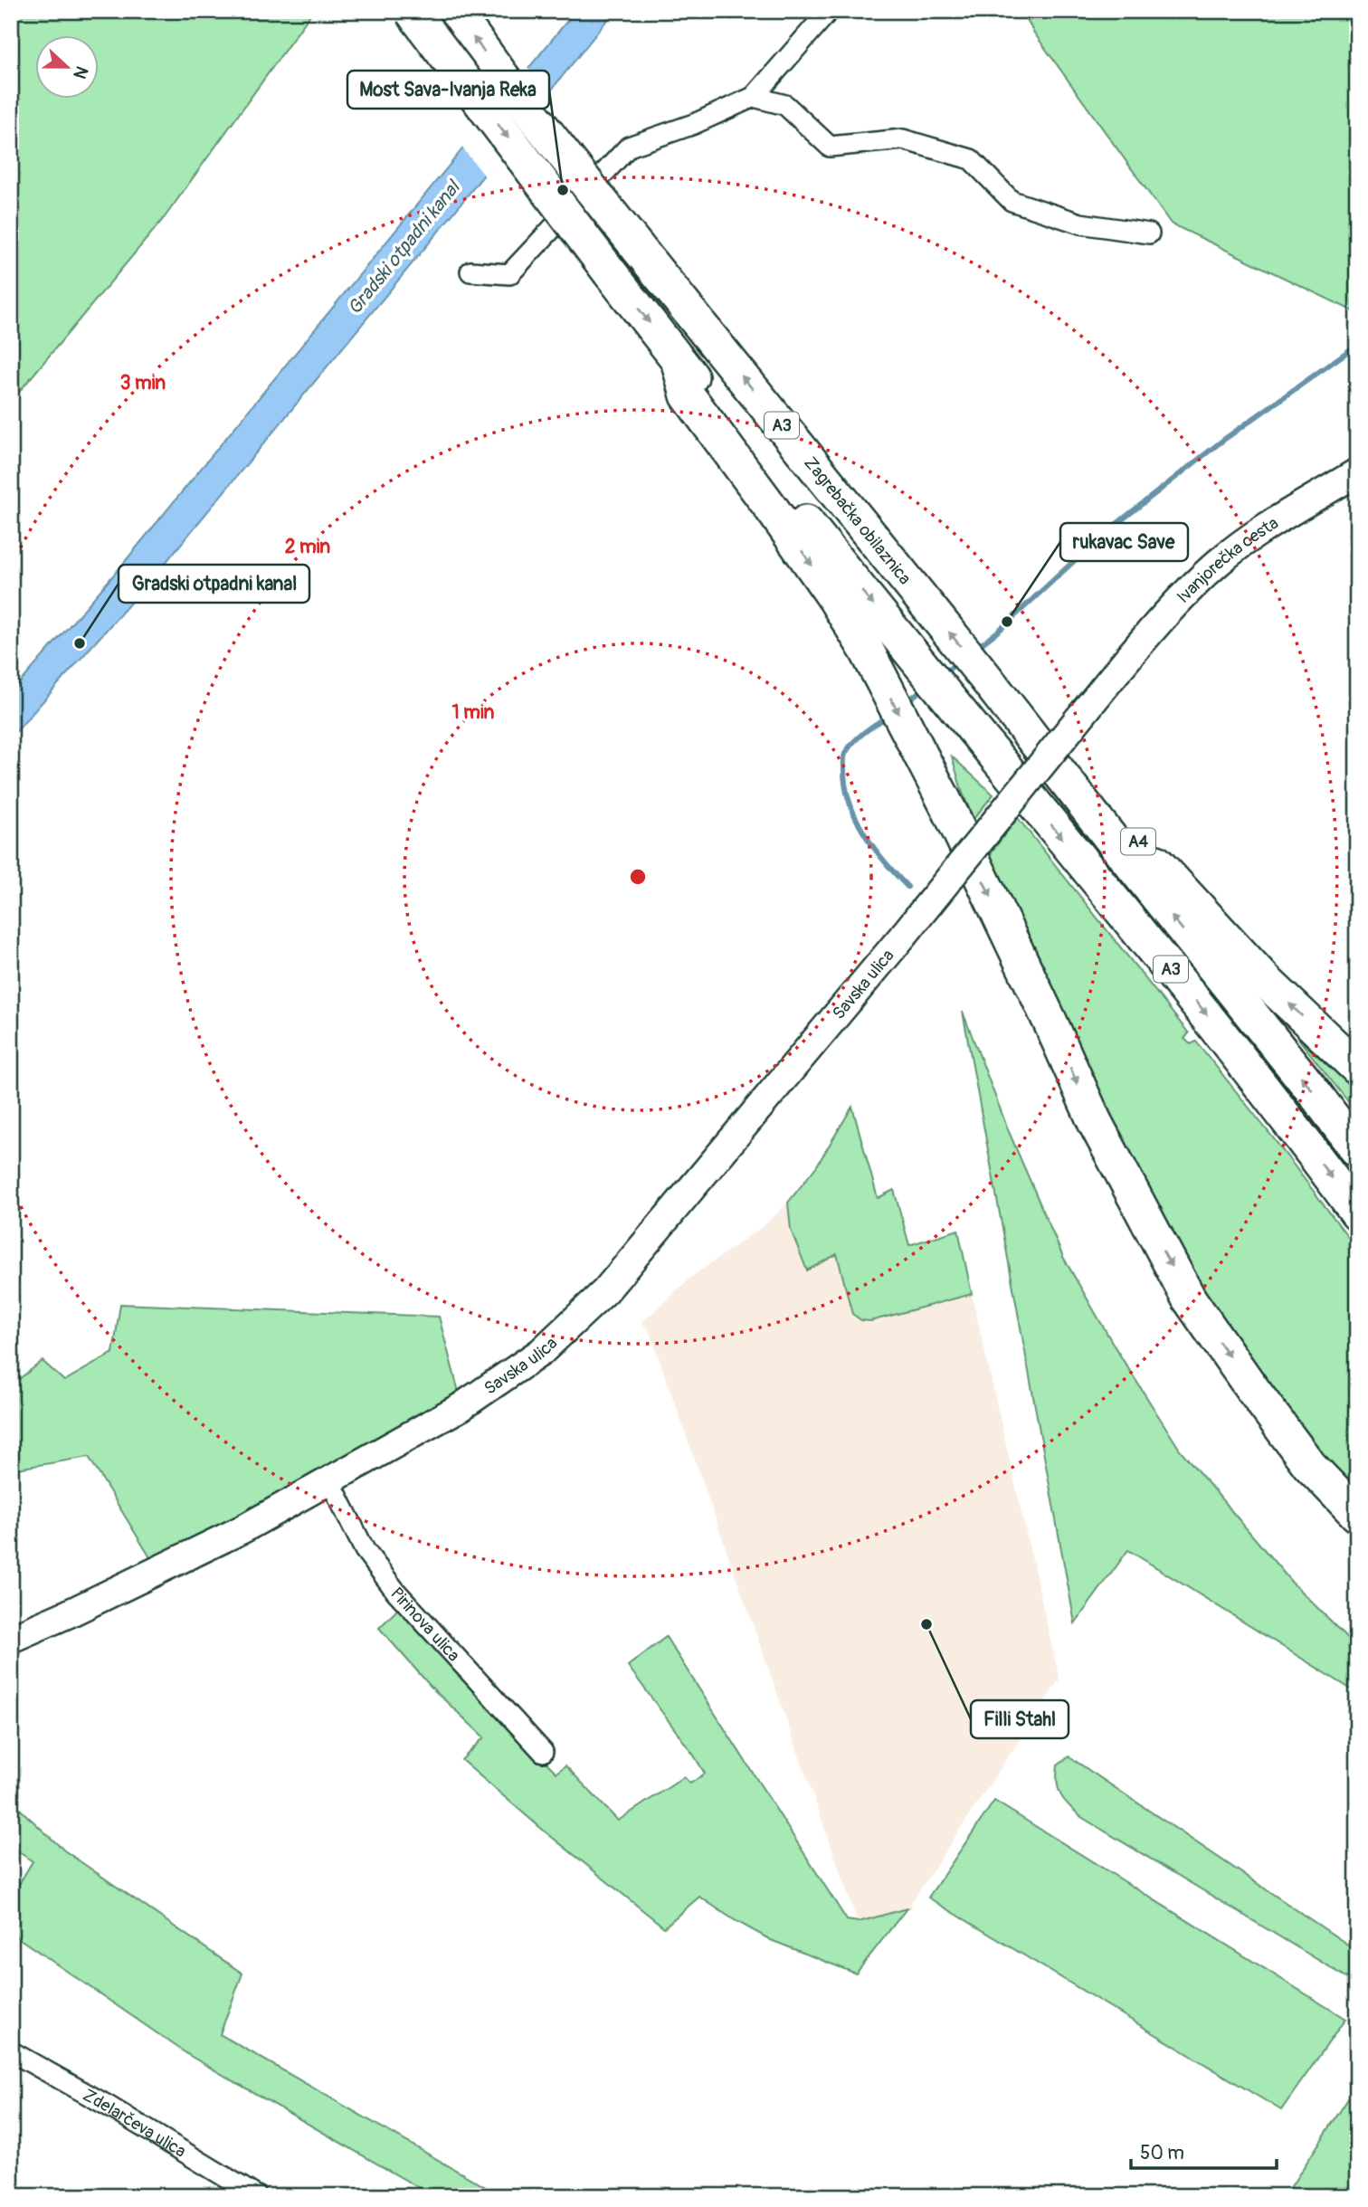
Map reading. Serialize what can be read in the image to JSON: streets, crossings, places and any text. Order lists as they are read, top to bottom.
{
  "streets": {
    "highway": ["A3", "Zagrebačka obilaznica", "A4"],
    "main road": ["Ivanjorečka cesta", "Savska ulica"],
    "street": ["Pirinova ulica", "Zdelarčeva ulica"]
  },
  "crossings": [
    ["A3", "Zagrebačka obilaznica"],
    ["A3", "A4"],
    ["Zagrebačka obilaznica", "A4"],
    ["Ivanjorečka cesta", "Savska ulica"],
    ["Savska ulica", "Pirinova ulica"]
  ],
  "water": ["Gradski otpadni kanal"],
  "places": [
    "Most Sava-Ivanja Reka",
    "rukavac Save",
    "Gradski otpadni kanal",
    "Filli Stahl"
  ],
  "scale_bar": "50 m",
  "north": "right",
  "rings": ["3 min", "2 min", "1 min"]
}
